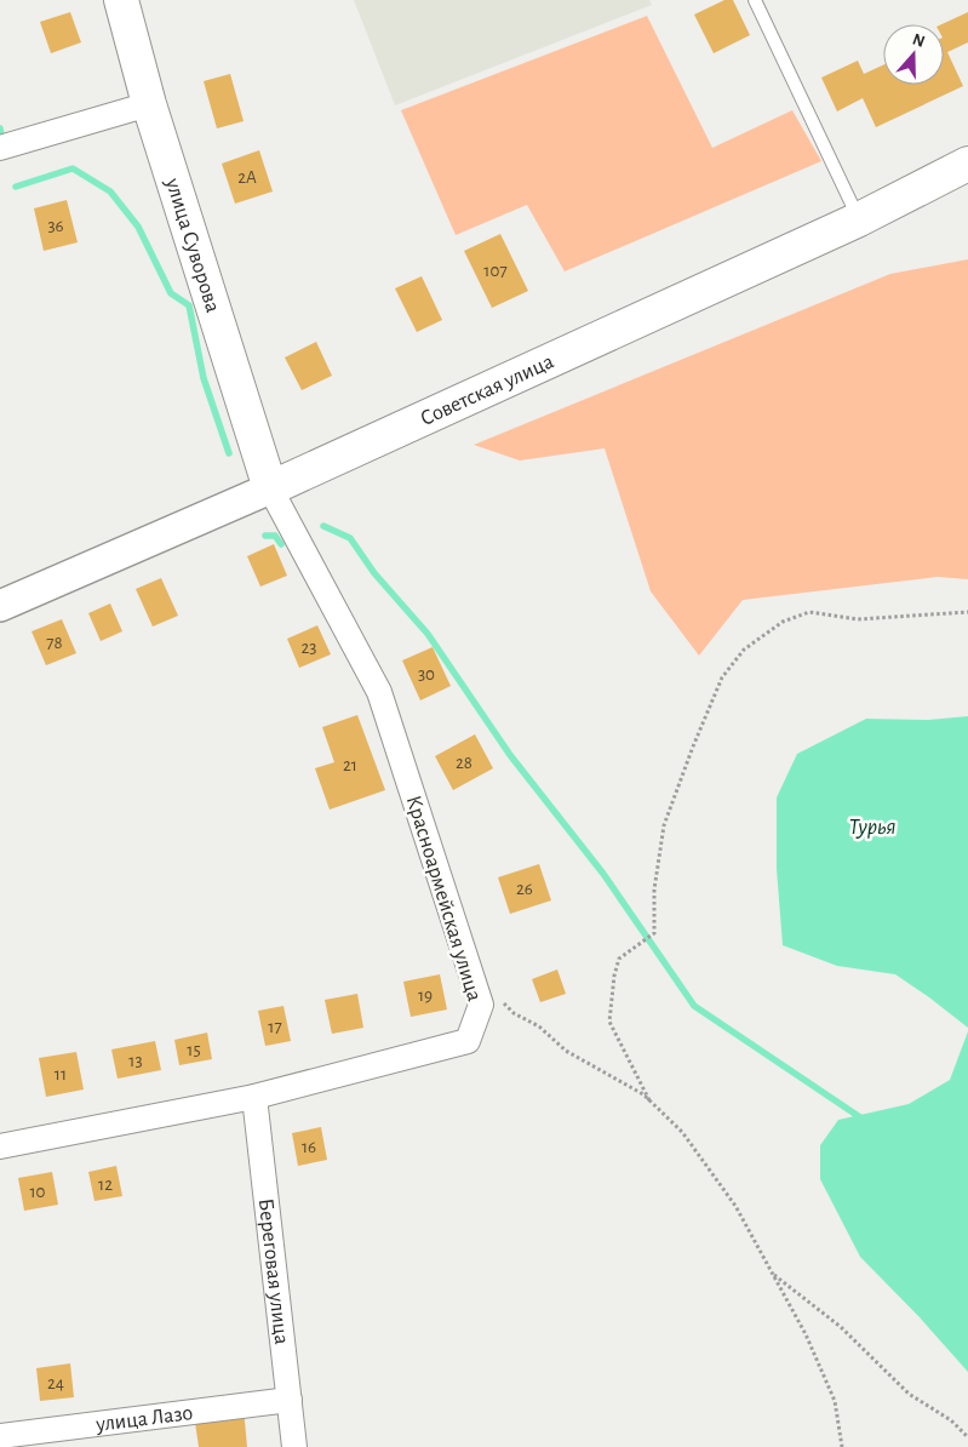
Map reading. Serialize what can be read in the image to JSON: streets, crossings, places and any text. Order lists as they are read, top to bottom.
{
  "streets": {
    "main road": ["улица Суворова", "Советская улица"],
    "street": ["Красноармейская улица", "Береговая улица", "улица Лазо"]
  },
  "crossings": [
    ["улица Суворова", "Советская улица"],
    ["улица Суворова", "Красноармейская улица"],
    ["Советская улица", "Красноармейская улица"],
    ["Красноармейская улица", "Береговая улица"],
    ["Береговая улица", "улица Лазо"]
  ],
  "water": ["Турья"],
  "house_numbers": [
    "2А",
    "36",
    "107",
    "78",
    "23",
    "30",
    "28",
    "21",
    "26",
    "19",
    "17",
    "15",
    "13",
    "11",
    "16",
    "12",
    "10",
    "24"
  ],
  "north": "top"
}
